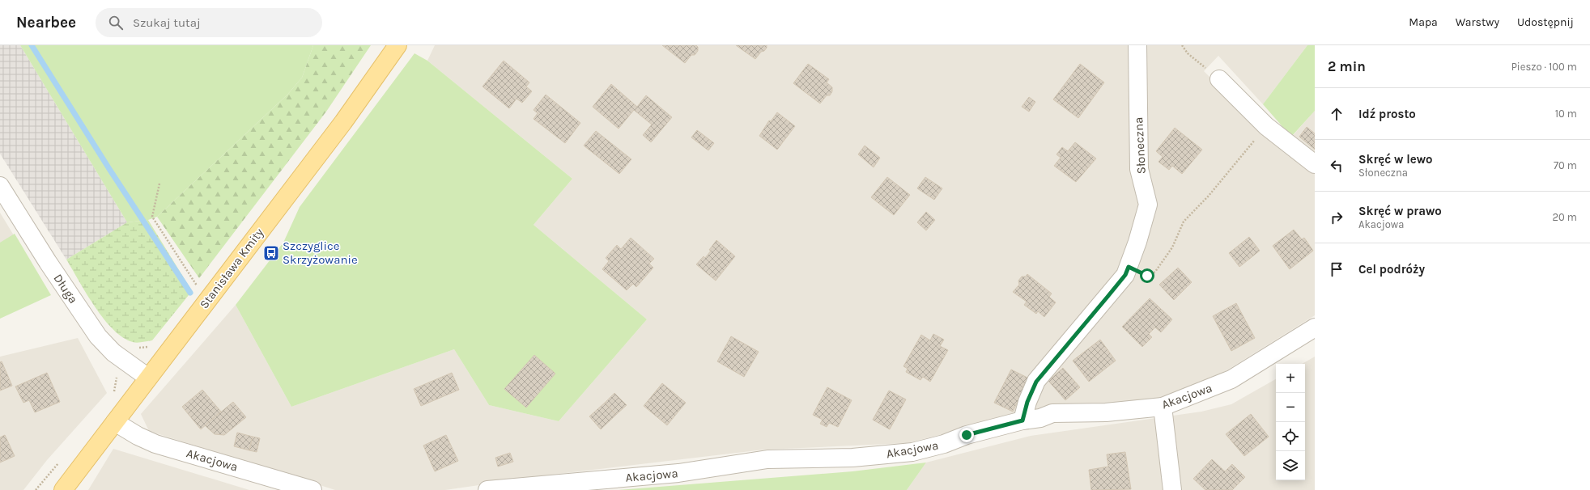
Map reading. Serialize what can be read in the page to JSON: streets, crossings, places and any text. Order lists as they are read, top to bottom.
{
  "streets": {
    "main road": ["Stanisława Kmity"],
    "street": ["Słoneczna", "Długa", "Akacjowa"]
  },
  "crossings": [
    ["Słoneczna", "Akacjowa"],
    ["Stanisława Kmity", "Długa"],
    ["Stanisława Kmity", "Akacjowa"]
  ],
  "places": {
    "bus stop": ["Szczyglice Skrzyżowanie"]
  },
  "page": {
    "header": "Nearbee",
    "search": "Szukaj tutaj",
    "nav": ["Mapa", "Warstwy", "Udostępnij"],
    "heading": ["2 min", "Pieszo · 100 m"],
    "list": [
      ["Idź prosto", "10 m"],
      ["Skręć w lewo", "Słoneczna", "70 m"],
      ["Skręć w prawo", "Akacjowa", "20 m"],
      "Cel podróży"
    ],
    "map_buttons": ["+", "−"]
  }
}
